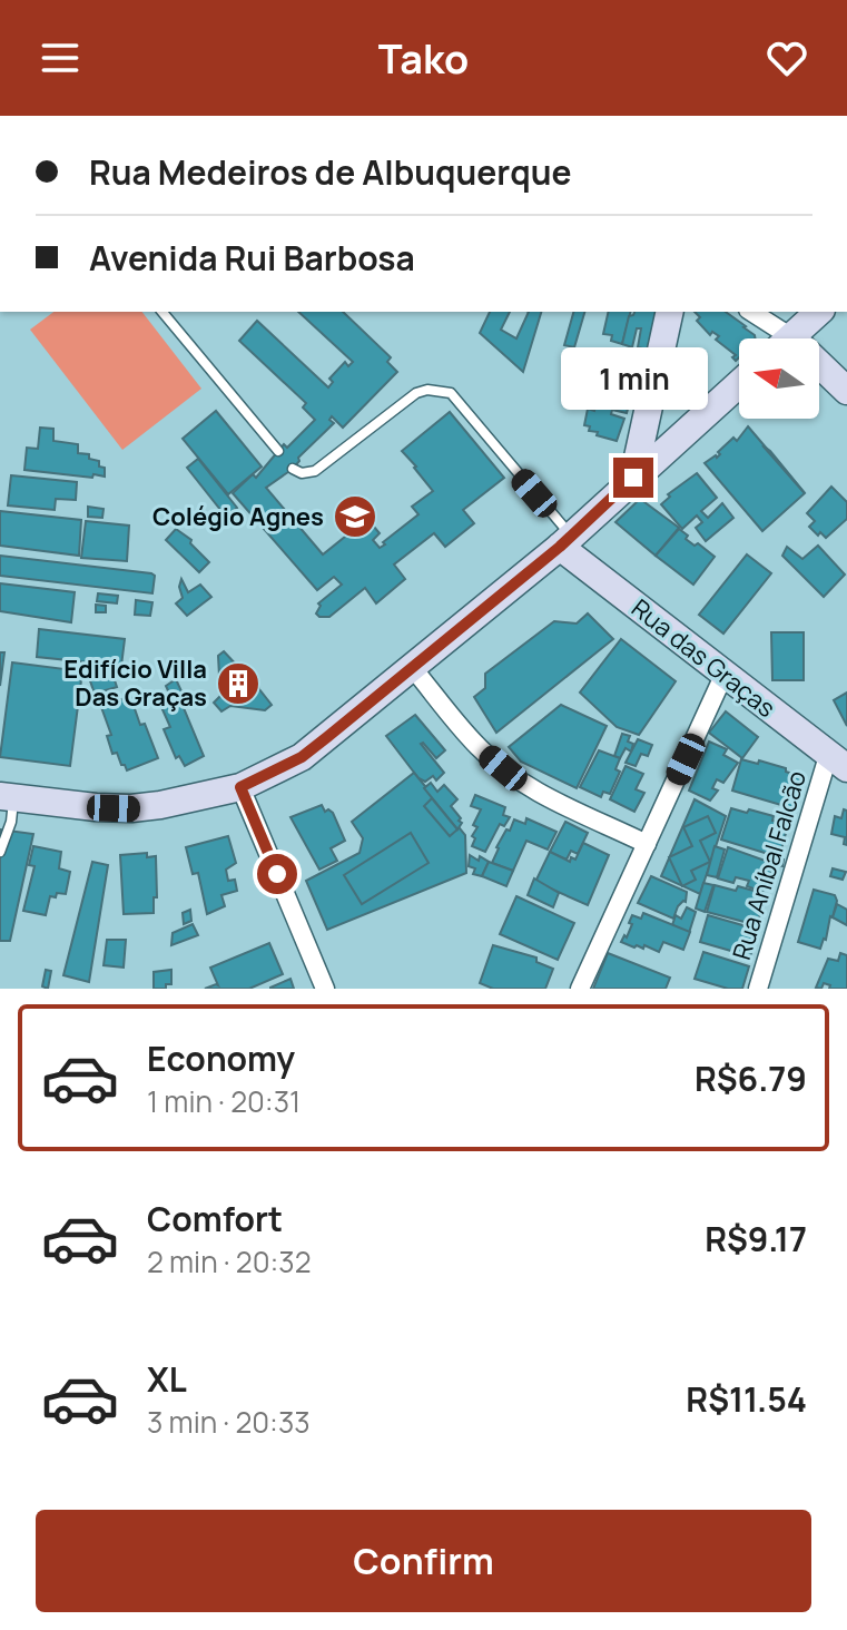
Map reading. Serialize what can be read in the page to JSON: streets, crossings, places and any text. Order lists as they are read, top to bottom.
{
  "streets": {
    "main road": ["Rua das Graças"],
    "street": ["Rua Aníbal Falcão"]
  },
  "crossings": [
    ["Rua das Graças", "Rua Aníbal Falcão"]
  ],
  "places": {
    "school or university": ["Colégio Agnes"],
    "building": ["Edifício Villa Das Graças"]
  },
  "north": "left",
  "page": {
    "header": "Tako",
    "banner": ["Rua Medeiros de Albuquerque", "Avenida Rui Barbosa"],
    "bubble": "1 min",
    "list": [
      {
        "name": "Economy",
        "note": "1 min · 20:31",
        "value": "R$6.79"
      },
      {
        "name": "Comfort",
        "note": "2 min · 20:32",
        "value": "R$9.17"
      },
      {
        "name": "XL",
        "note": "3 min · 20:33",
        "value": "R$11.54"
      }
    ],
    "buttons": "Confirm"
  }
}
